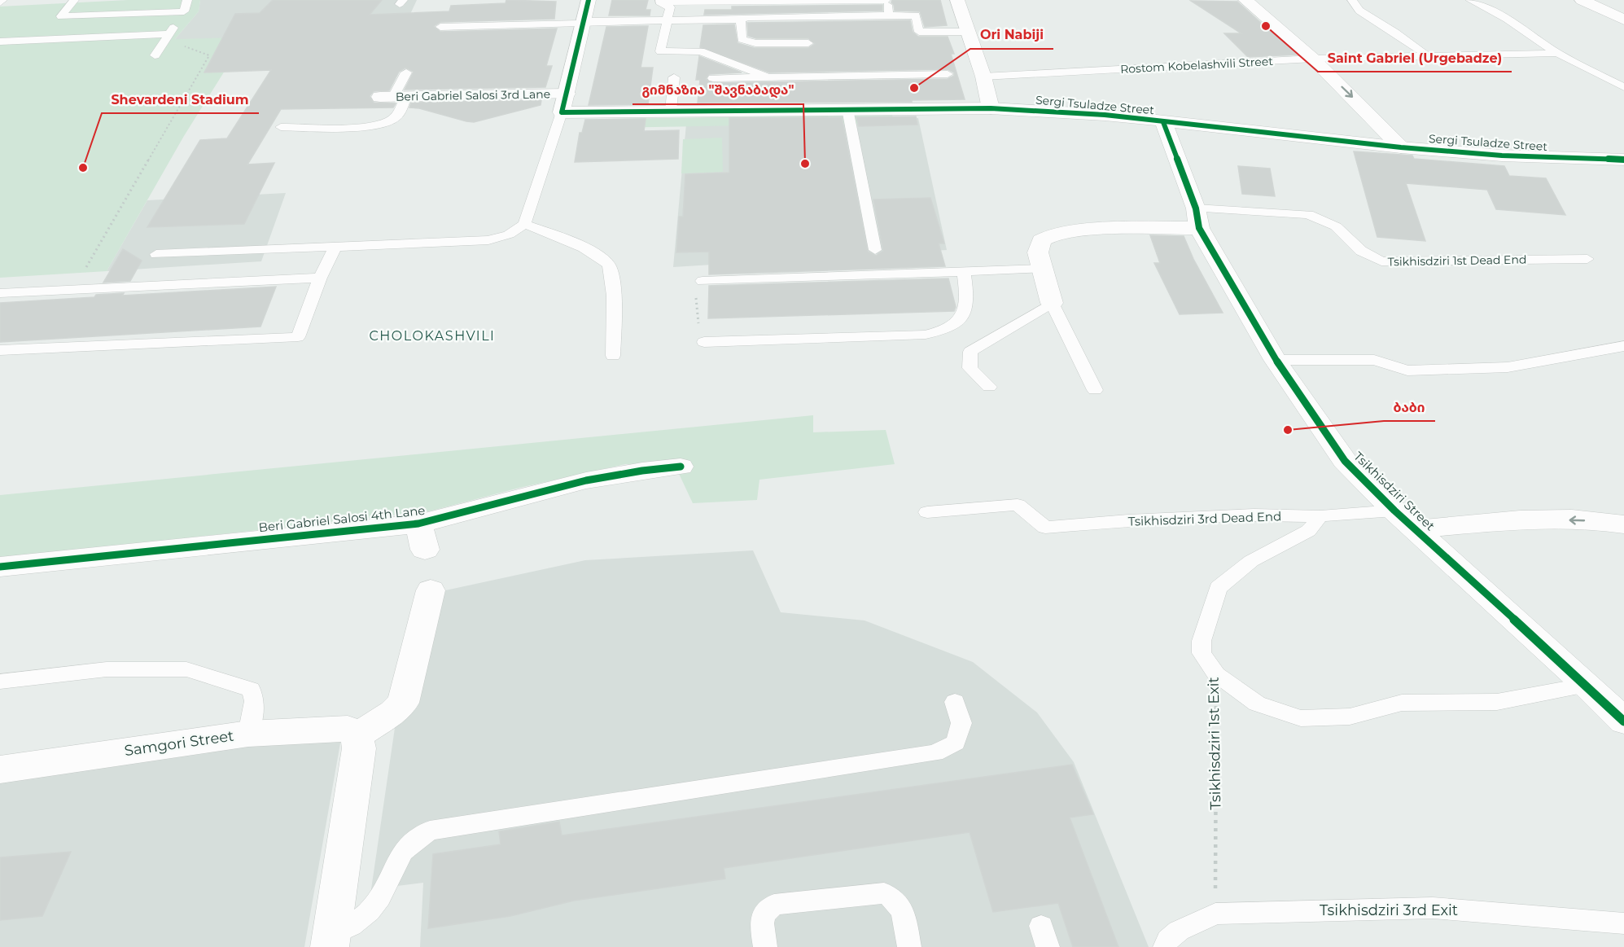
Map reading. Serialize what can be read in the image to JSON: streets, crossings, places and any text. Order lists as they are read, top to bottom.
{
  "streets": {
    "street": [
      "Beri Gabriel Salosi 3rd Lane",
      "Sergi Tsuladze Street",
      "Tsikhisdziri Street",
      "Beri Gabriel Salosi 4th Lane",
      "Samgori Street"
    ],
    "lane": [
      "Rostom Kobelashvili Street",
      "Tsikhisdziri 1st Dead End",
      "Tsikhisdziri 3rd Dead End",
      "Tsikhisdziri 1st Exit",
      "Tsikhisdziri 3rd Exit"
    ]
  },
  "crossings": [
    ["Beri Gabriel Salosi 3rd Lane", "Sergi Tsuladze Street"],
    ["Sergi Tsuladze Street", "Tsikhisdziri Street"],
    ["Tsikhisdziri 1st Dead End", "Tsikhisdziri Street"],
    ["Tsikhisdziri Street", "Tsikhisdziri 3rd Dead End"],
    ["Tsikhisdziri 3rd Dead End", "Tsikhisdziri 1st Exit"],
    ["Tsikhisdziri 1st Exit", "Tsikhisdziri 3rd Exit"]
  ],
  "districts": ["CHOLOKASHVILI"],
  "places": [
    "Saint Gabriel (Urgebadze)",
    "Ori Nabiji",
    "გიმნაზია \"შავნაბადა\"",
    "Shevardeni Stadium",
    "ბაბი"
  ]
}
